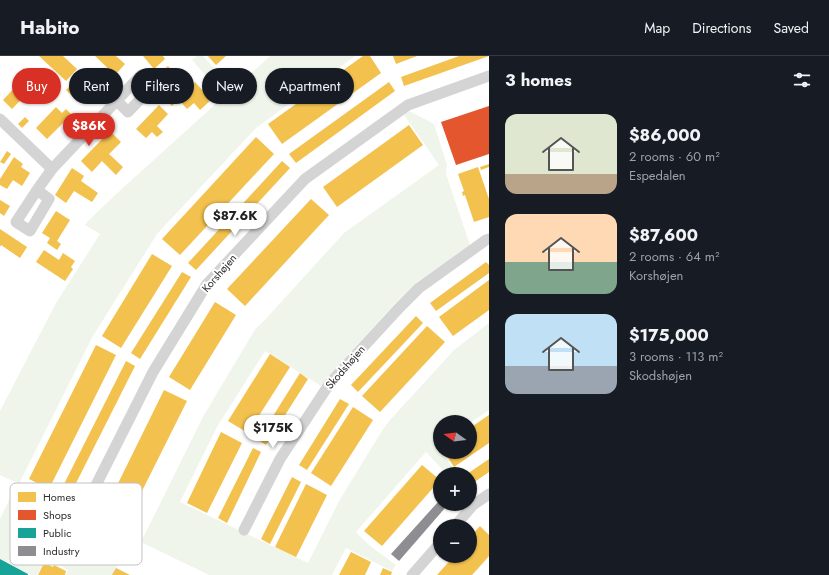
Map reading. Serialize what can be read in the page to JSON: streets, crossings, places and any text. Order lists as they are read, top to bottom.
{
  "streets": {
    "street": ["Korshøjen", "Skodshøjen"]
  },
  "legend": [
    "Homes",
    "Shops",
    "Public",
    "Industry"
  ],
  "north": "left",
  "page": {
    "header": "Habito",
    "nav": ["Map", "Directions", "Saved"],
    "heading": "3 homes",
    "chip": [
      "Buy",
      "Rent",
      "Filters",
      "New",
      "Apartment"
    ],
    "list": [
      {
        "name": "$86,000",
        "note": "2 rooms · 60 m² · Espedalen"
      },
      {
        "name": "$87,600",
        "note": "2 rooms · 64 m² · Korshøjen"
      },
      {
        "name": "$175,000",
        "note": "3 rooms · 113 m² · Skodshøjen"
      }
    ],
    "price": ["$86K", "$87.6K", "$175K"],
    "map_buttons": ["+", "−"]
  }
}
